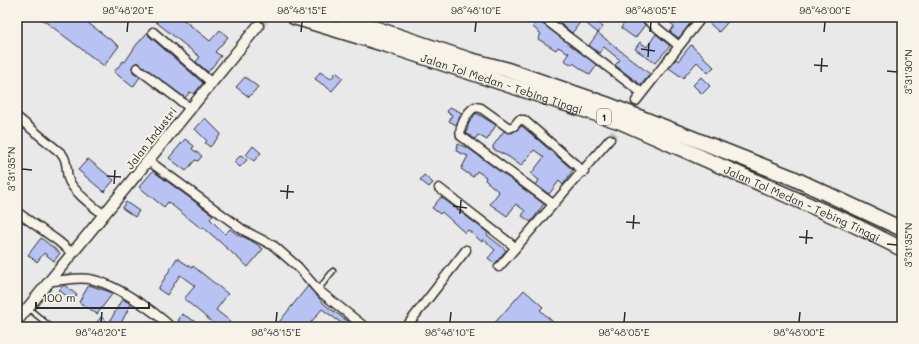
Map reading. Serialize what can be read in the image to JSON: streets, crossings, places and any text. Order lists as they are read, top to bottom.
{
  "streets": {
    "highway": ["Jalan Tol Medan - Tebing Tinggi", "1"],
    "street": ["Jalan Industri"]
  },
  "scale_bar": "100 m",
  "coordinates": [
    "98°48'20\"E",
    "98°48'15\"E",
    "98°48'10\"E",
    "98°48'05\"E",
    "98°48'00\"E",
    "3°31'30\"N",
    "3°31'35\"N"
  ]
}
